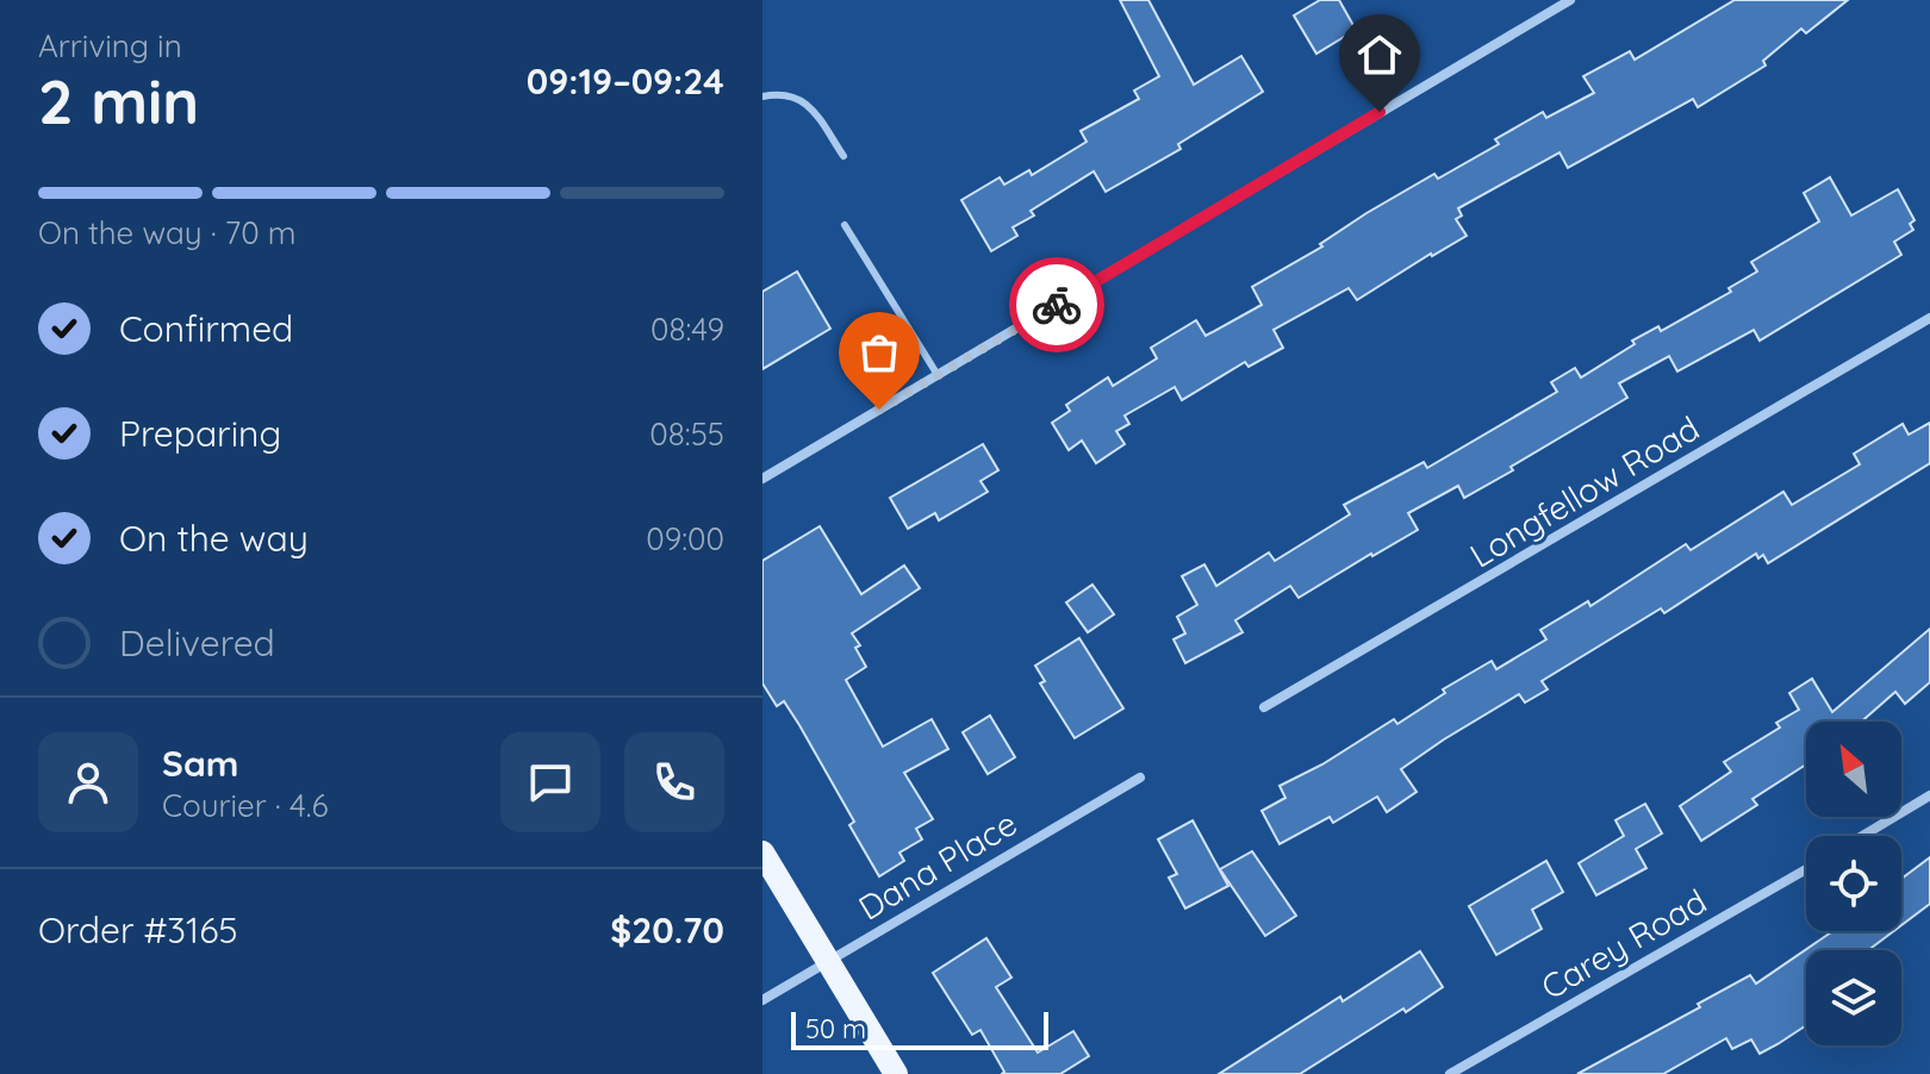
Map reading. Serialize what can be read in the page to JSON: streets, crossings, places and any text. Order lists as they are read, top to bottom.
{
  "streets": {
    "street": ["Longfellow Road", "Dana Place", "Carey Road"]
  },
  "scale_bar": "50 m",
  "north": "top left",
  "page": {
    "heading": ["2 min", "Arriving in", "09:19–09:24"],
    "panel": [
      "Sam",
      "Courier · 4.6",
      "Order #3165",
      "$20.70"
    ],
    "bar": "On the way · 70 m",
    "list": [
      ["Confirmed", "08:49"],
      ["Preparing", "08:55"],
      ["On the way", "09:00"],
      "Delivered"
    ],
    "scale": "50 m"
  }
}
